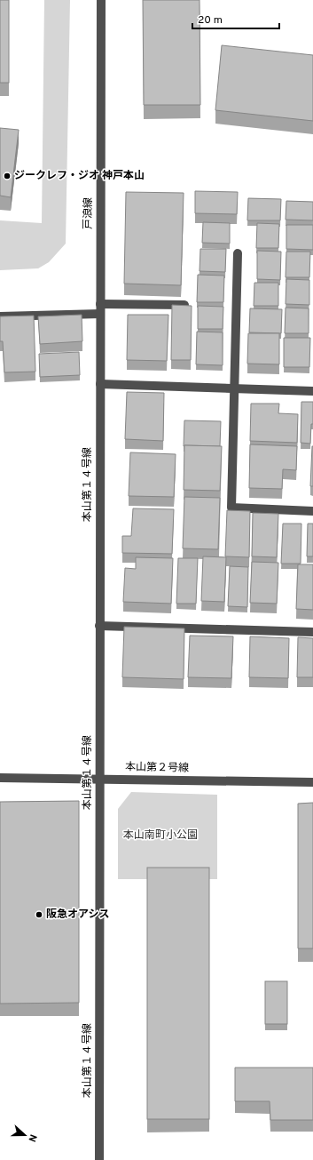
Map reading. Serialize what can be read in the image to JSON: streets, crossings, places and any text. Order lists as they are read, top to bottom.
{
  "streets": {
    "street": ["戸浪線", "本山第１４号線", "本山第２号線"]
  },
  "crossings": [
    ["戸浪線", "本山第１４号線"],
    ["本山第１４号線", "本山第２号線"]
  ],
  "parks": ["本山南町小公園"],
  "places": ["ジークレフ・ジオ 神戸本山", "阪急オアシス"],
  "scale_bar": "20 m",
  "north": "right"
}
